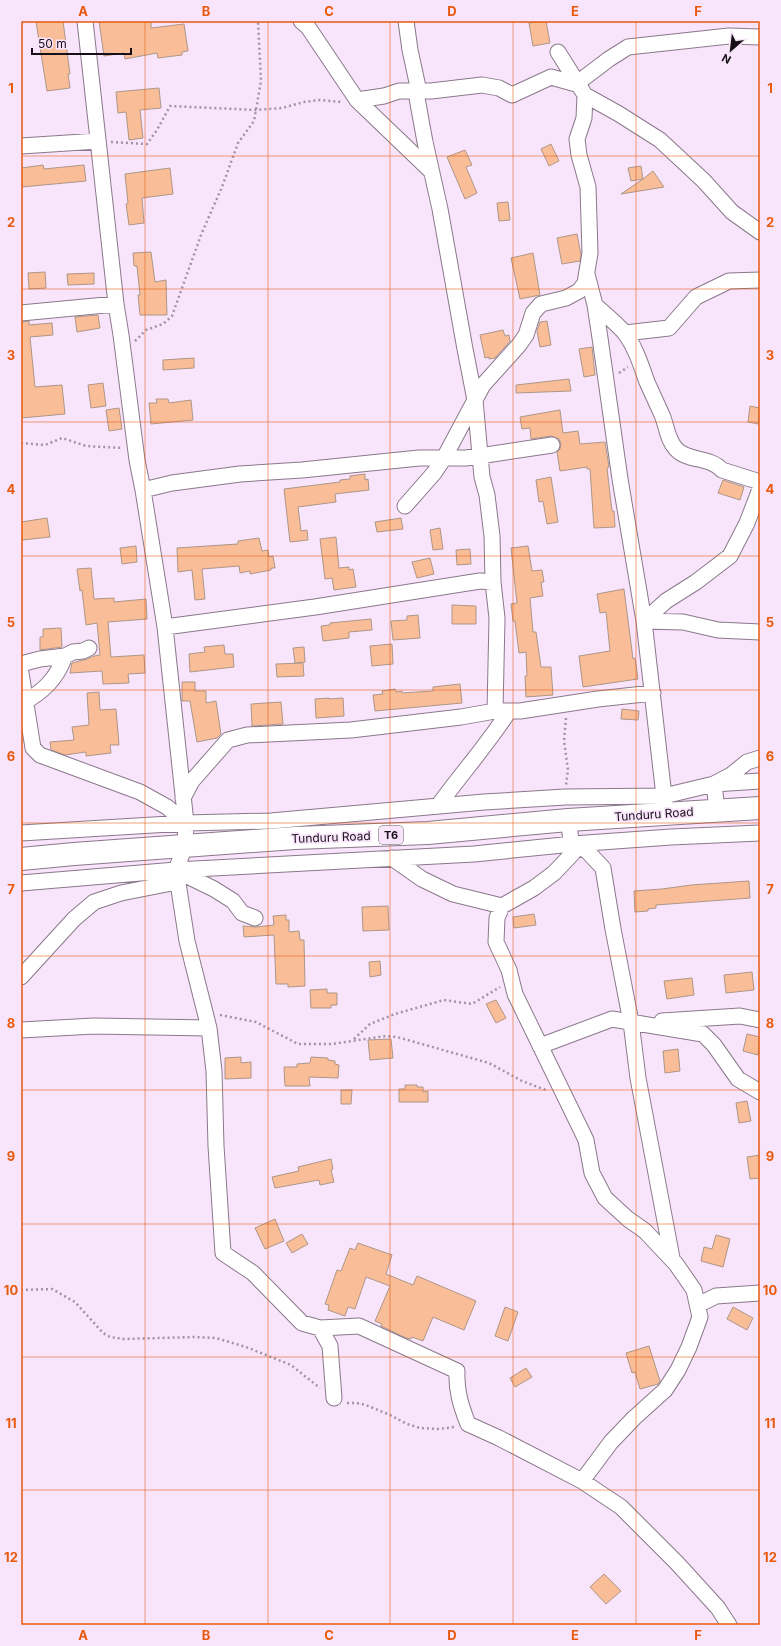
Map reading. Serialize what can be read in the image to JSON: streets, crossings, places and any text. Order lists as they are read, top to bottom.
{
  "streets": {
    "highway": ["Tunduru Road", "T6"]
  },
  "scale_bar": "50 m",
  "north": "bottom left",
  "grid": {
    "columns": [
      "A",
      "B",
      "C",
      "D",
      "E",
      "F"
    ],
    "rows": [
      "1",
      "2",
      "3",
      "4",
      "5",
      "6",
      "7",
      "8",
      "9",
      "10",
      "11",
      "12"
    ]
  }
}
